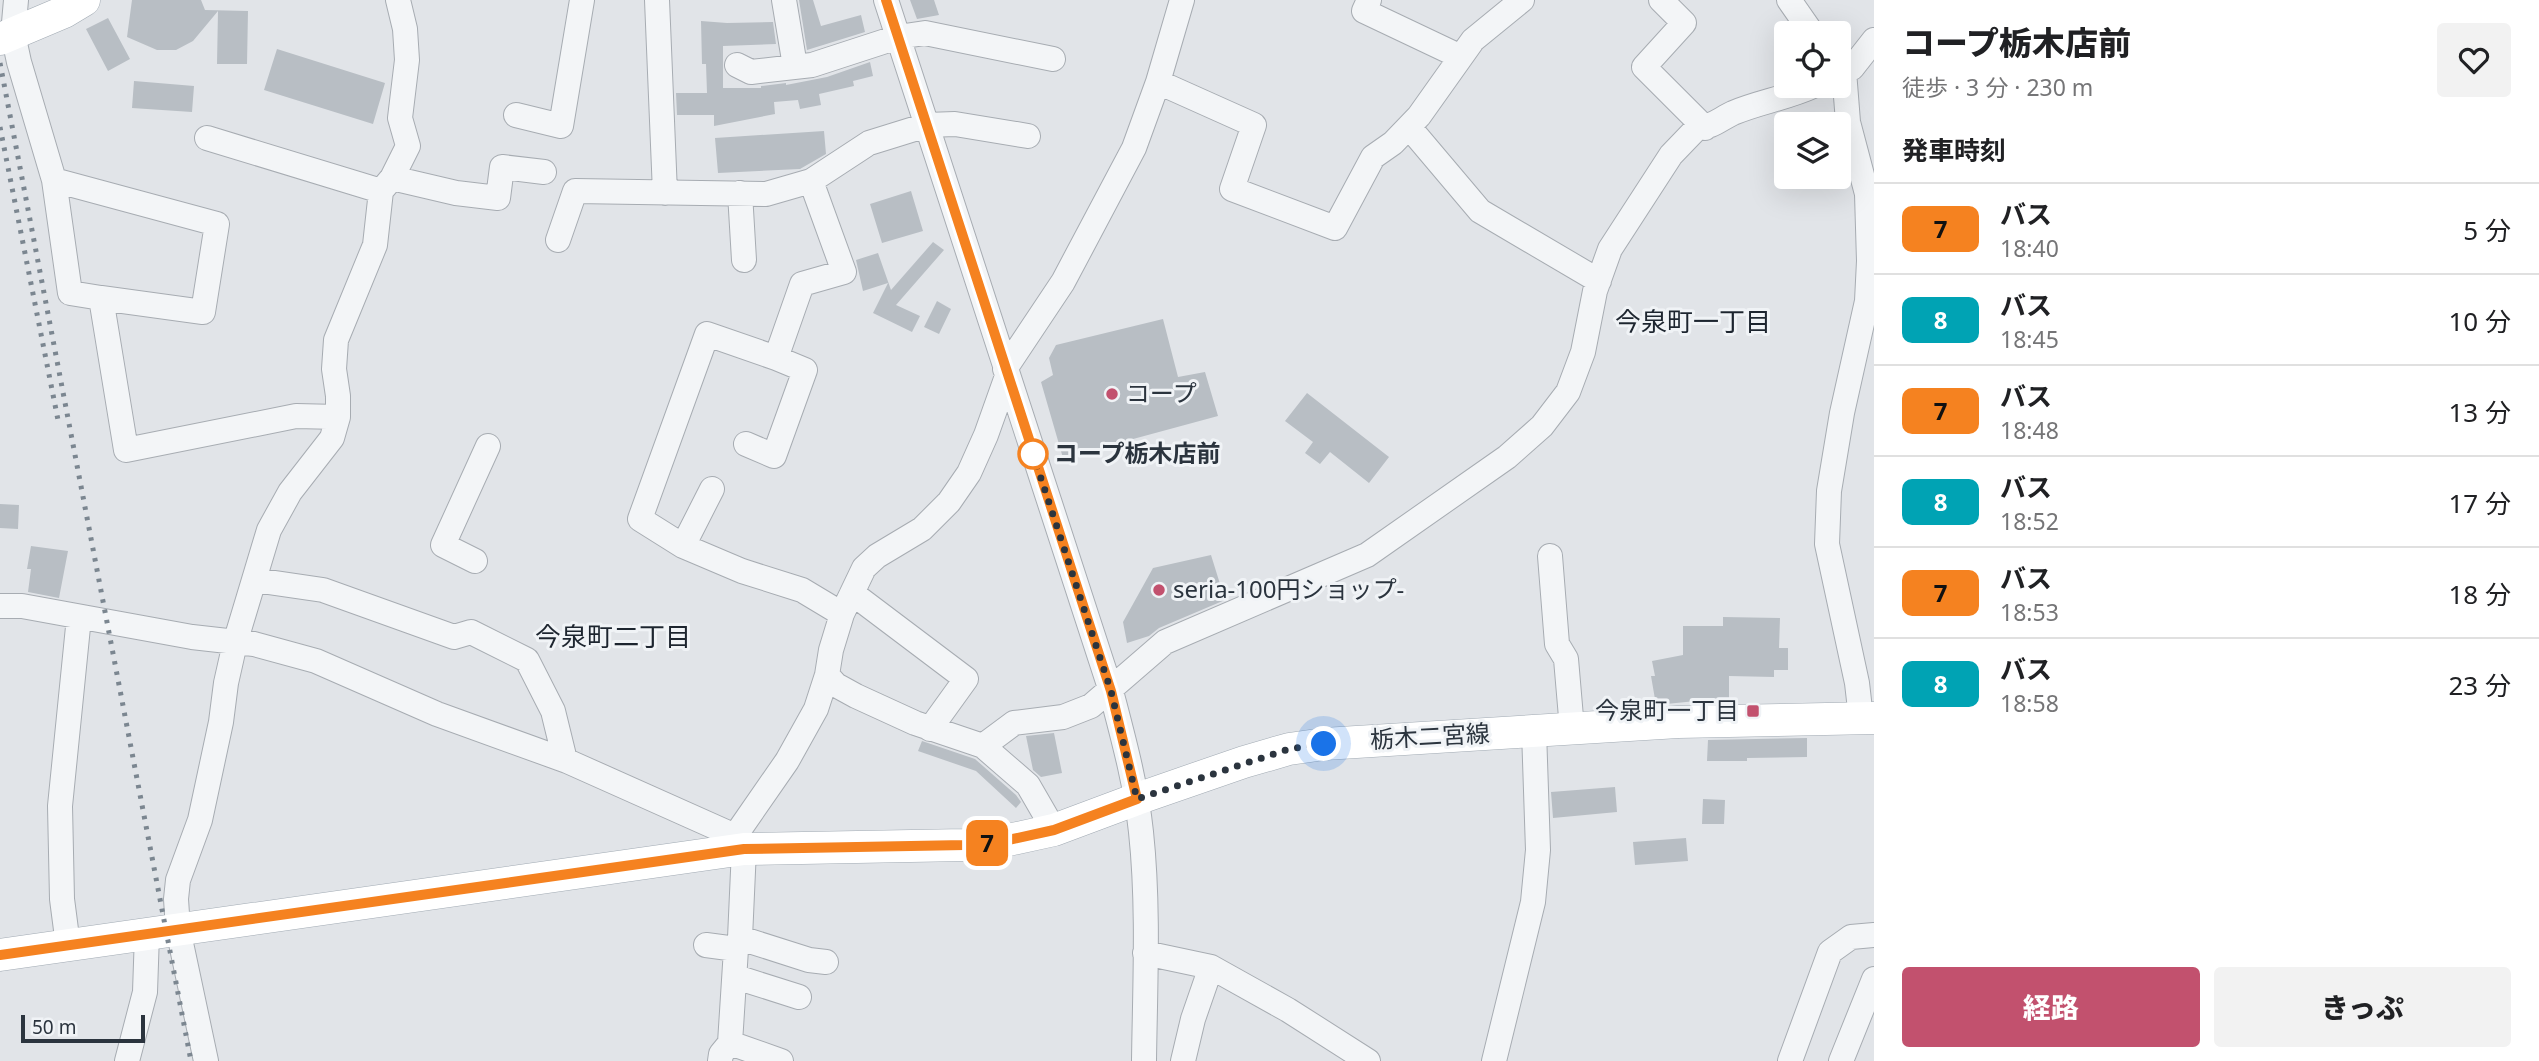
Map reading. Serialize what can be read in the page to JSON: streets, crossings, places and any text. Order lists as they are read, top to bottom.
{
  "streets": {
    "main road": ["栃木二宮線"]
  },
  "districts": ["今泉町一丁目", "今泉町二丁目"],
  "places": {
    "other": ["コープ", "コープ栃木店前", "seria-100円ショップ-"],
    "transit": ["今泉町一丁目"]
  },
  "lines": ["bus line 7"],
  "scale_bar": "50 m",
  "page": {
    "on_map": "7",
    "heading": [
      ["コープ栃木店前", "徒歩 · 3 分 · 230 m"],
      "発車時刻"
    ],
    "list": [
      {
        "mark": "7",
        "name": "バス",
        "note": "18:40",
        "value": "5 分"
      },
      {
        "mark": "8",
        "name": "バス",
        "note": "18:45",
        "value": "10 分"
      },
      {
        "mark": "7",
        "name": "バス",
        "note": "18:48",
        "value": "13 分"
      },
      {
        "mark": "8",
        "name": "バス",
        "note": "18:52",
        "value": "17 分"
      },
      {
        "mark": "7",
        "name": "バス",
        "note": "18:53",
        "value": "18 分"
      },
      {
        "mark": "8",
        "name": "バス",
        "note": "18:58",
        "value": "23 分"
      }
    ],
    "buttons": ["経路", "きっぷ"],
    "scale": "50 m"
  }
}
